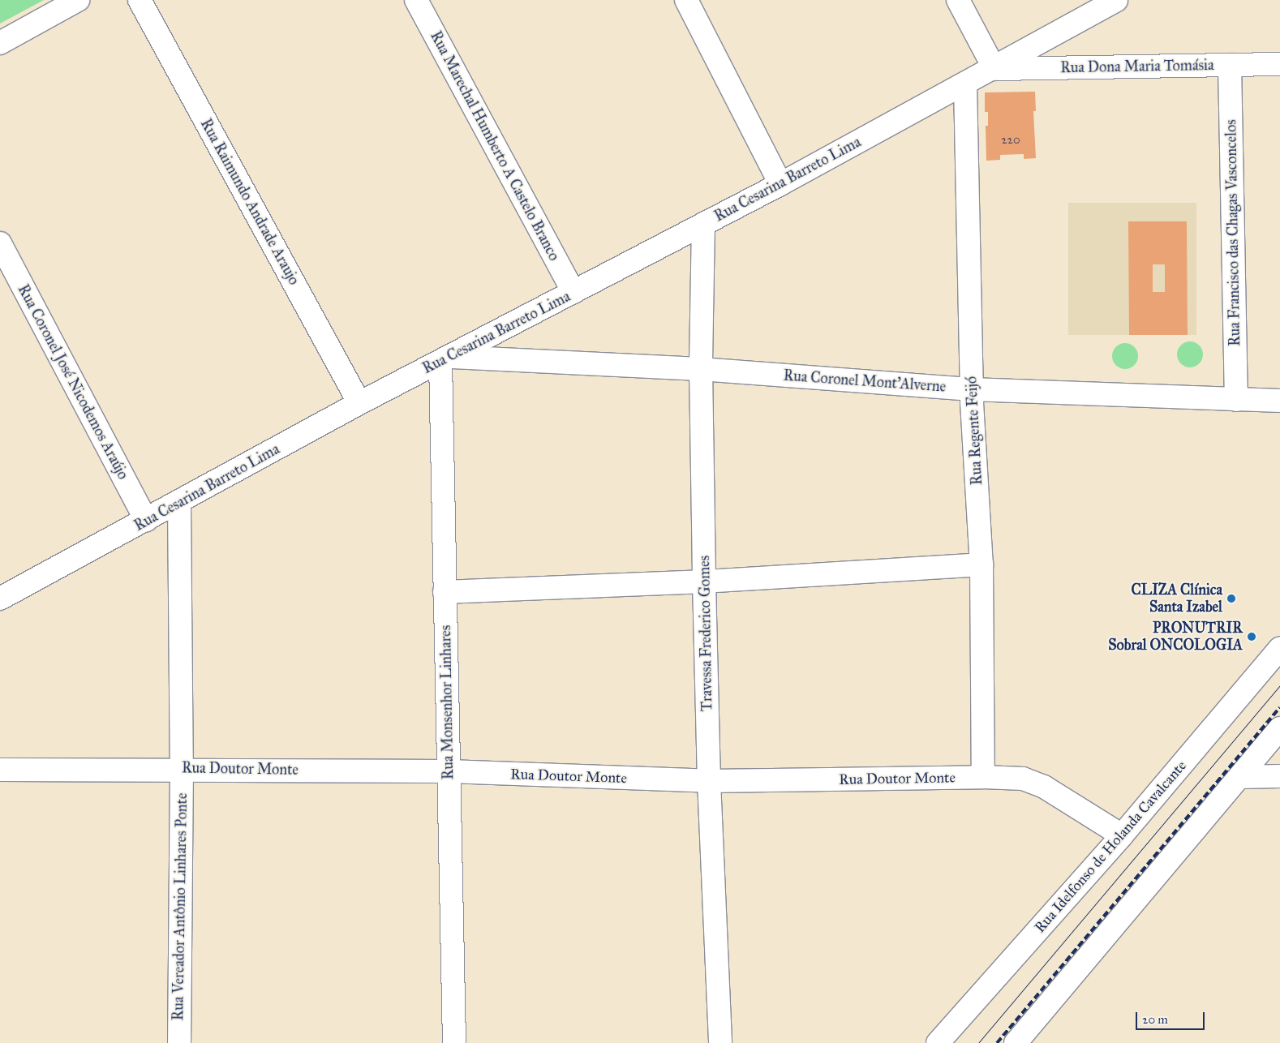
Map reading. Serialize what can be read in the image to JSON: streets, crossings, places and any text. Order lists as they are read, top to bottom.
{
  "streets": {
    "street": [
      "Rua Dona Maria Tomásia",
      "Rua Marechal Humberto A Castelo Branco",
      "Rua Cesarina Barreto Lima",
      "Rua Raimundo Andrade Araujo",
      "Rua Francisco das Chagas Vasconcelos",
      "Rua Coronel Mont'Alverne",
      "Rua Coronel José Nicodemos Araújo",
      "Rua Regente Feijó",
      "Travessa Frederico Gomes",
      "Rua Monsenhor Linhares",
      "Rua Doutor Monte",
      "Rua Idelfonso de Holanda Cavalcante",
      "Rua Vereador Antônio Linhares Ponte"
    ]
  },
  "crossings": [
    ["Rua Dona Maria Tomásia", "Rua Cesarina Barreto Lima"],
    ["Rua Dona Maria Tomásia", "Rua Francisco das Chagas Vasconcelos"],
    ["Rua Marechal Humberto A Castelo Branco", "Rua Cesarina Barreto Lima"],
    ["Rua Cesarina Barreto Lima", "Rua Raimundo Andrade Araujo"],
    ["Rua Cesarina Barreto Lima", "Rua Coronel Mont'Alverne"],
    ["Rua Cesarina Barreto Lima", "Rua Coronel José Nicodemos Araújo"],
    ["Rua Cesarina Barreto Lima", "Rua Regente Feijó"],
    ["Rua Cesarina Barreto Lima", "Travessa Frederico Gomes"],
    ["Rua Cesarina Barreto Lima", "Rua Monsenhor Linhares"],
    ["Rua Cesarina Barreto Lima", "Rua Vereador Antônio Linhares Ponte"],
    ["Rua Francisco das Chagas Vasconcelos", "Rua Coronel Mont'Alverne"],
    ["Rua Coronel Mont'Alverne", "Rua Regente Feijó"],
    ["Rua Coronel Mont'Alverne", "Travessa Frederico Gomes"],
    ["Rua Coronel Mont'Alverne", "Rua Monsenhor Linhares"],
    ["Rua Regente Feijó", "Rua Doutor Monte"],
    ["Travessa Frederico Gomes", "Rua Doutor Monte"],
    ["Rua Monsenhor Linhares", "Rua Doutor Monte"],
    ["Rua Doutor Monte", "Rua Idelfonso de Holanda Cavalcante"],
    ["Rua Doutor Monte", "Rua Vereador Antônio Linhares Ponte"]
  ],
  "places": ["CLIZA Clínica Santa Izabel", "PRONUTRIR Sobral ONCOLOGIA"],
  "house_numbers": ["220"],
  "scale_bar": "20 m"
}
